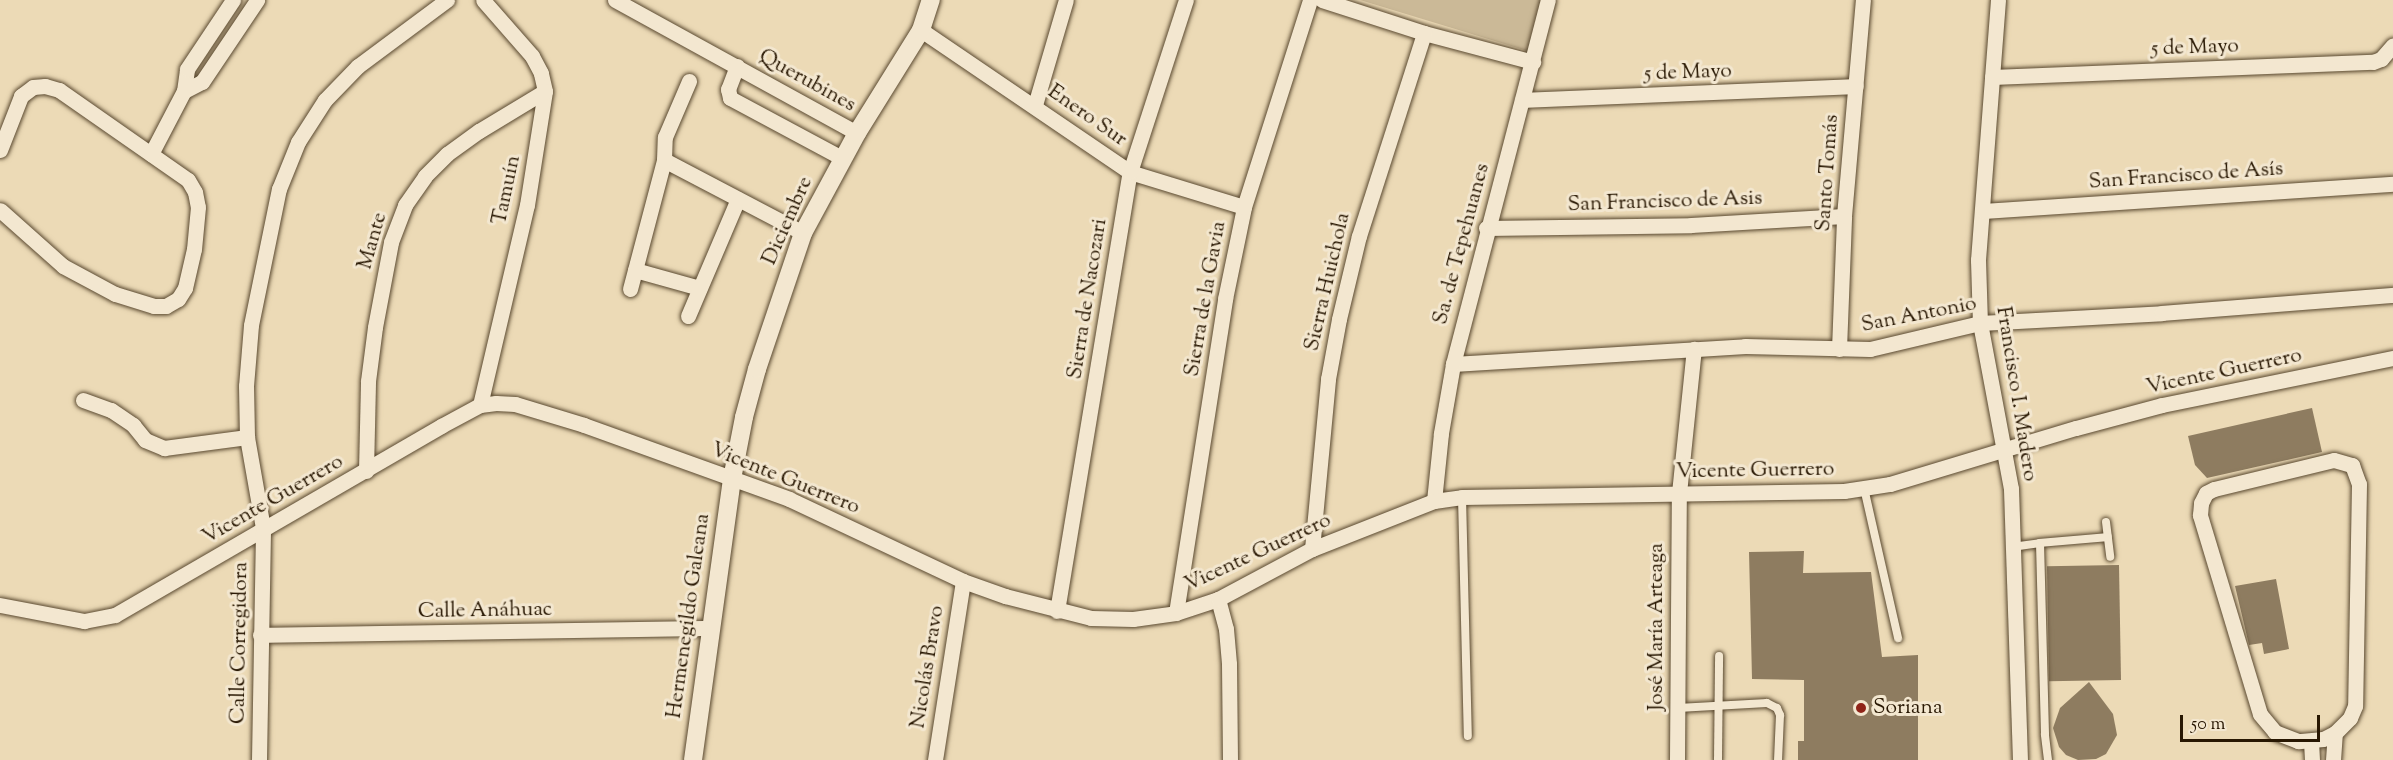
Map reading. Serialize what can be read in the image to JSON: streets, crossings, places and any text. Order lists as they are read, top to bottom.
{
  "streets": {
    "street": [
      "5 de Mayo",
      "Querubines",
      "Enero Sur",
      "Santo Tomás",
      "San Francisco de Asís",
      "Tamuín",
      "San Francisco de Asis",
      "Diciembre",
      "Mante",
      "Sa. de Tepehuanes",
      "Sierra Huichola",
      "Sierra de Nacozari",
      "Sierra de la Gavia",
      "San Antonio",
      "Vicente Guerrero",
      "Francisco I. Madero",
      "Calle Anáhuac",
      "Hermenegildo Galeana",
      "José María Arteaga",
      "Calle Corregidora",
      "Nicolás Bravo"
    ]
  },
  "crossings": [
    ["5 de Mayo", "Santo Tomás"],
    ["5 de Mayo", "Sa. de Tepehuanes"],
    ["5 de Mayo", "Francisco I. Madero"],
    ["Querubines", "Diciembre"],
    ["Enero Sur", "Diciembre"],
    ["Enero Sur", "Sierra de Nacozari"],
    ["Enero Sur", "Sierra de la Gavia"],
    ["Santo Tomás", "San Francisco de Asis"],
    ["Santo Tomás", "San Antonio"],
    ["San Francisco de Asís", "Francisco I. Madero"],
    ["Tamuín", "Mante"],
    ["Tamuín", "Vicente Guerrero"],
    ["San Francisco de Asis", "Sa. de Tepehuanes"],
    ["Diciembre", "Vicente Guerrero"],
    ["Diciembre", "Hermenegildo Galeana"],
    ["Mante", "Vicente Guerrero"],
    ["Sa. de Tepehuanes", "San Antonio"],
    ["Sa. de Tepehuanes", "Vicente Guerrero"],
    ["Sierra Huichola", "Vicente Guerrero"],
    ["Sierra de Nacozari", "Vicente Guerrero"],
    ["Sierra de la Gavia", "Vicente Guerrero"],
    ["San Antonio", "Francisco I. Madero"],
    ["San Antonio", "José María Arteaga"],
    ["Vicente Guerrero", "Francisco I. Madero"],
    ["Vicente Guerrero", "Hermenegildo Galeana"],
    ["Vicente Guerrero", "José María Arteaga"],
    ["Vicente Guerrero", "Calle Corregidora"],
    ["Vicente Guerrero", "Nicolás Bravo"],
    ["Calle Anáhuac", "Hermenegildo Galeana"],
    ["Calle Anáhuac", "Calle Corregidora"]
  ],
  "places": ["Soriana"],
  "scale_bar": "50 m"
}
